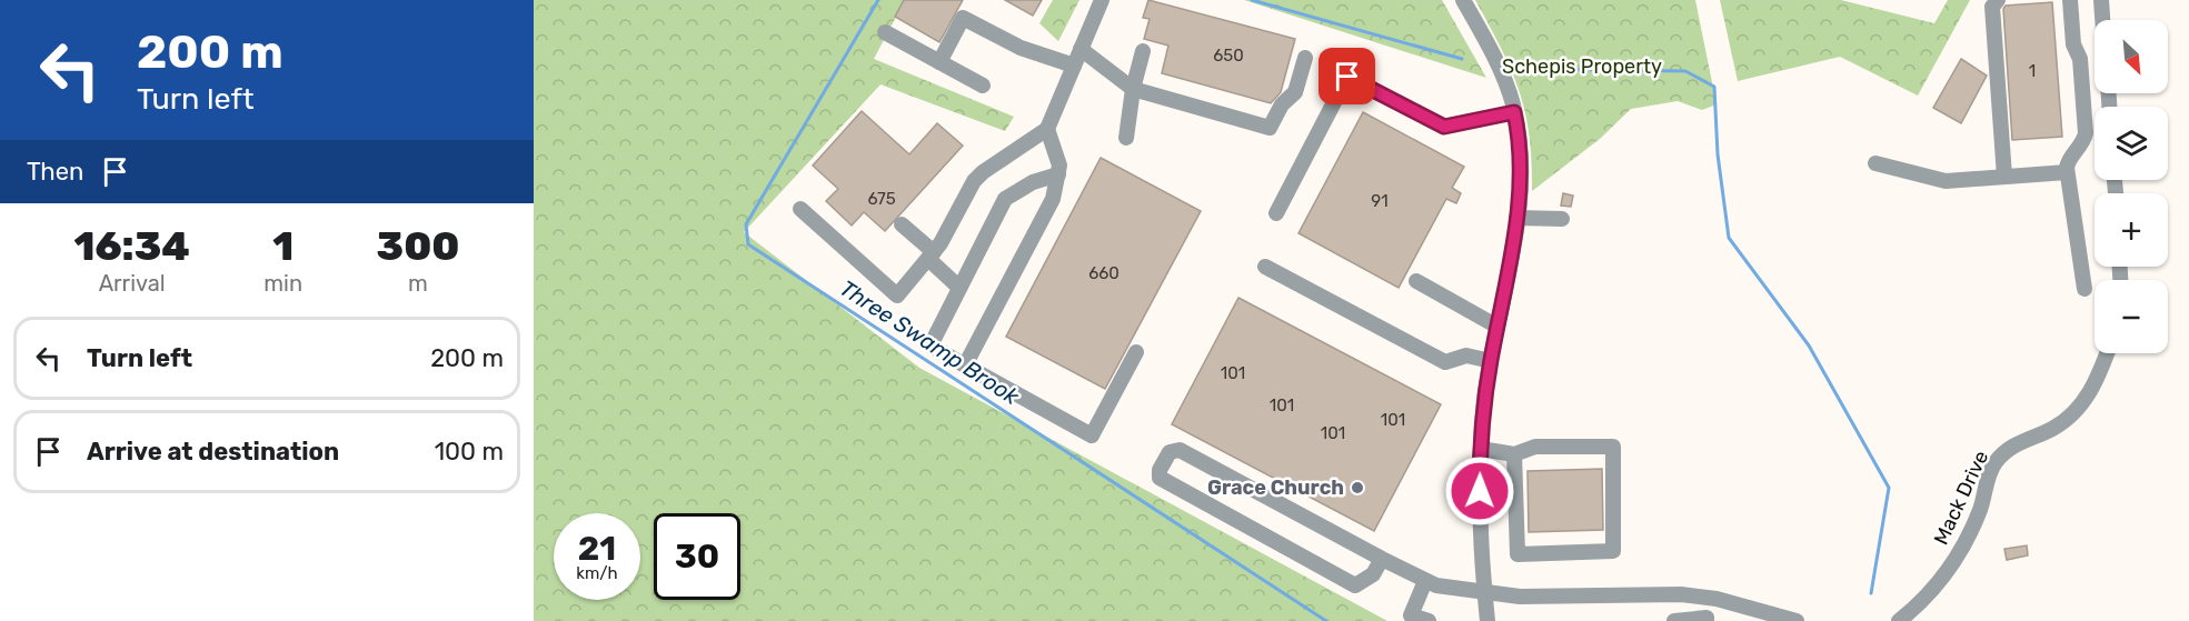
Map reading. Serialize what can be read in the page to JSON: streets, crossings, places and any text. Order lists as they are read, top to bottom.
{
  "streets": {
    "street": ["Mack Drive"]
  },
  "water": ["Three Swamp Brook"],
  "parks": ["Schepis Property"],
  "places": ["Grace Church"],
  "house_numbers": [
    "650",
    "1",
    "675",
    "91",
    "660",
    "101",
    "101",
    "101",
    "101"
  ],
  "north": "bottom right",
  "page": {
    "turn": ["200 m", "Turn left"],
    "map_buttons": ["+", "−"],
    "then": "Then",
    "eta": [
      "16:34",
      "Arrival",
      "1",
      "min",
      "300",
      "m"
    ],
    "list": [
      {
        "name": "Turn left",
        "value": "200 m"
      },
      {
        "name": "Arrive at destination",
        "value": "100 m"
      }
    ],
    "speed": "21 km/h",
    "limit": "30"
  }
}
